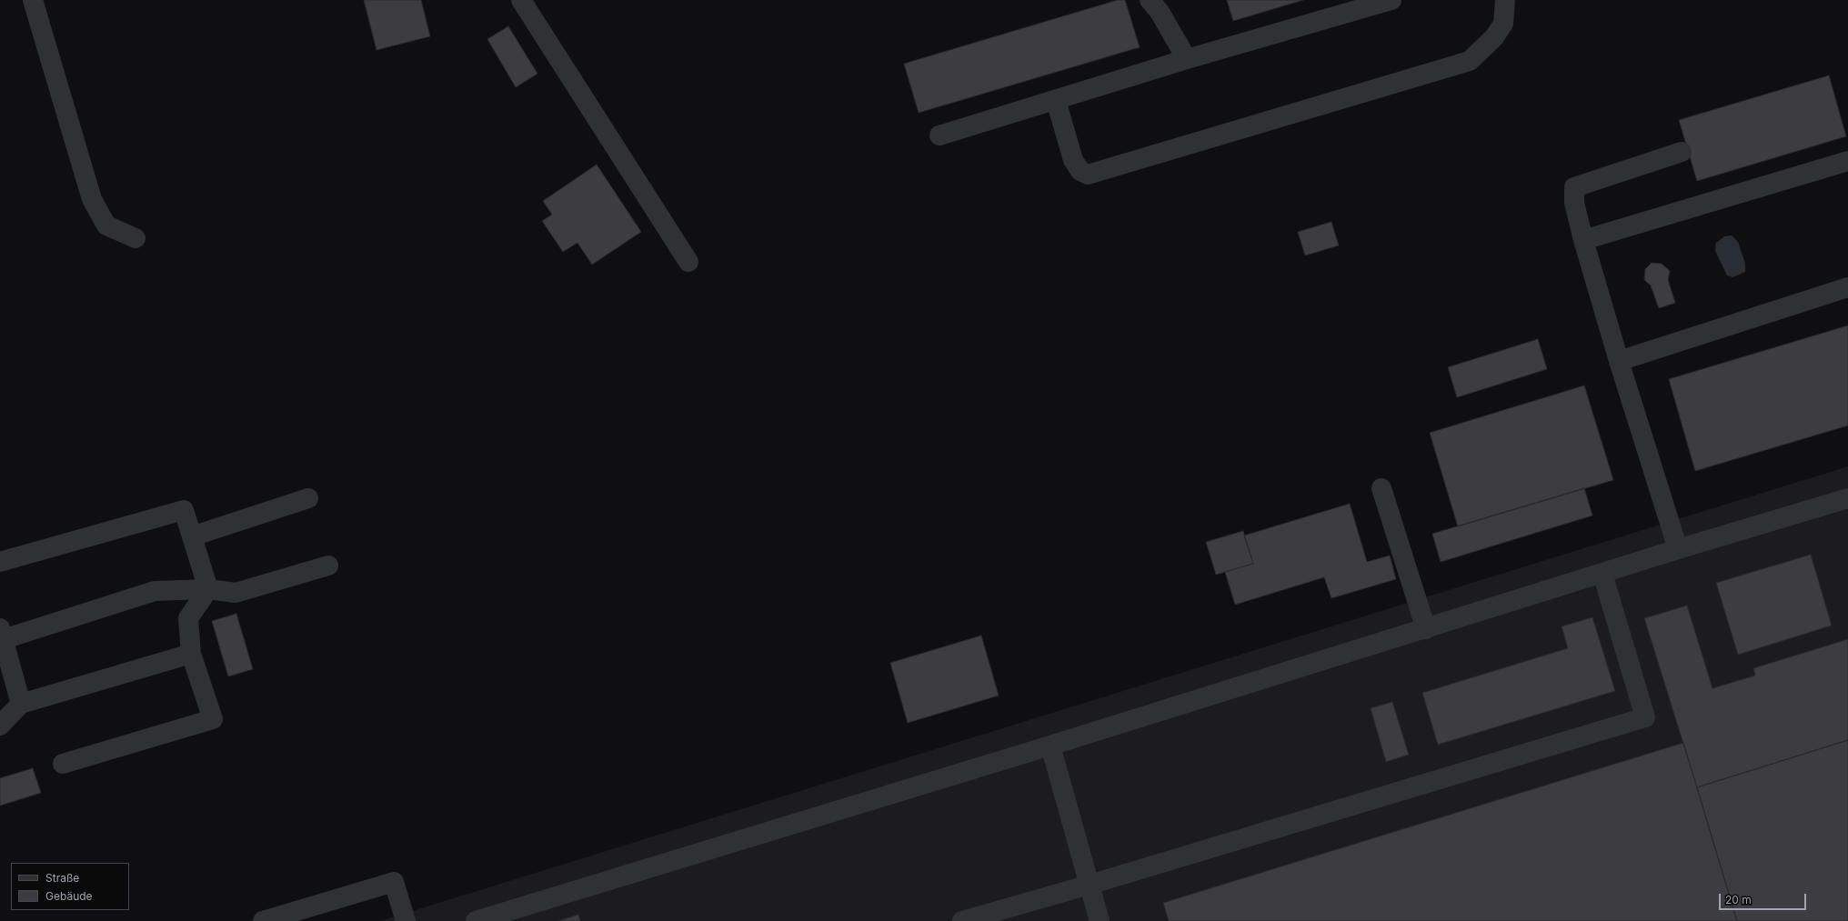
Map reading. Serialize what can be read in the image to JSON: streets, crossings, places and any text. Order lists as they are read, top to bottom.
{
  "legend": ["Straße", "Gebäude"],
  "scale_bar": "20 m"
}
